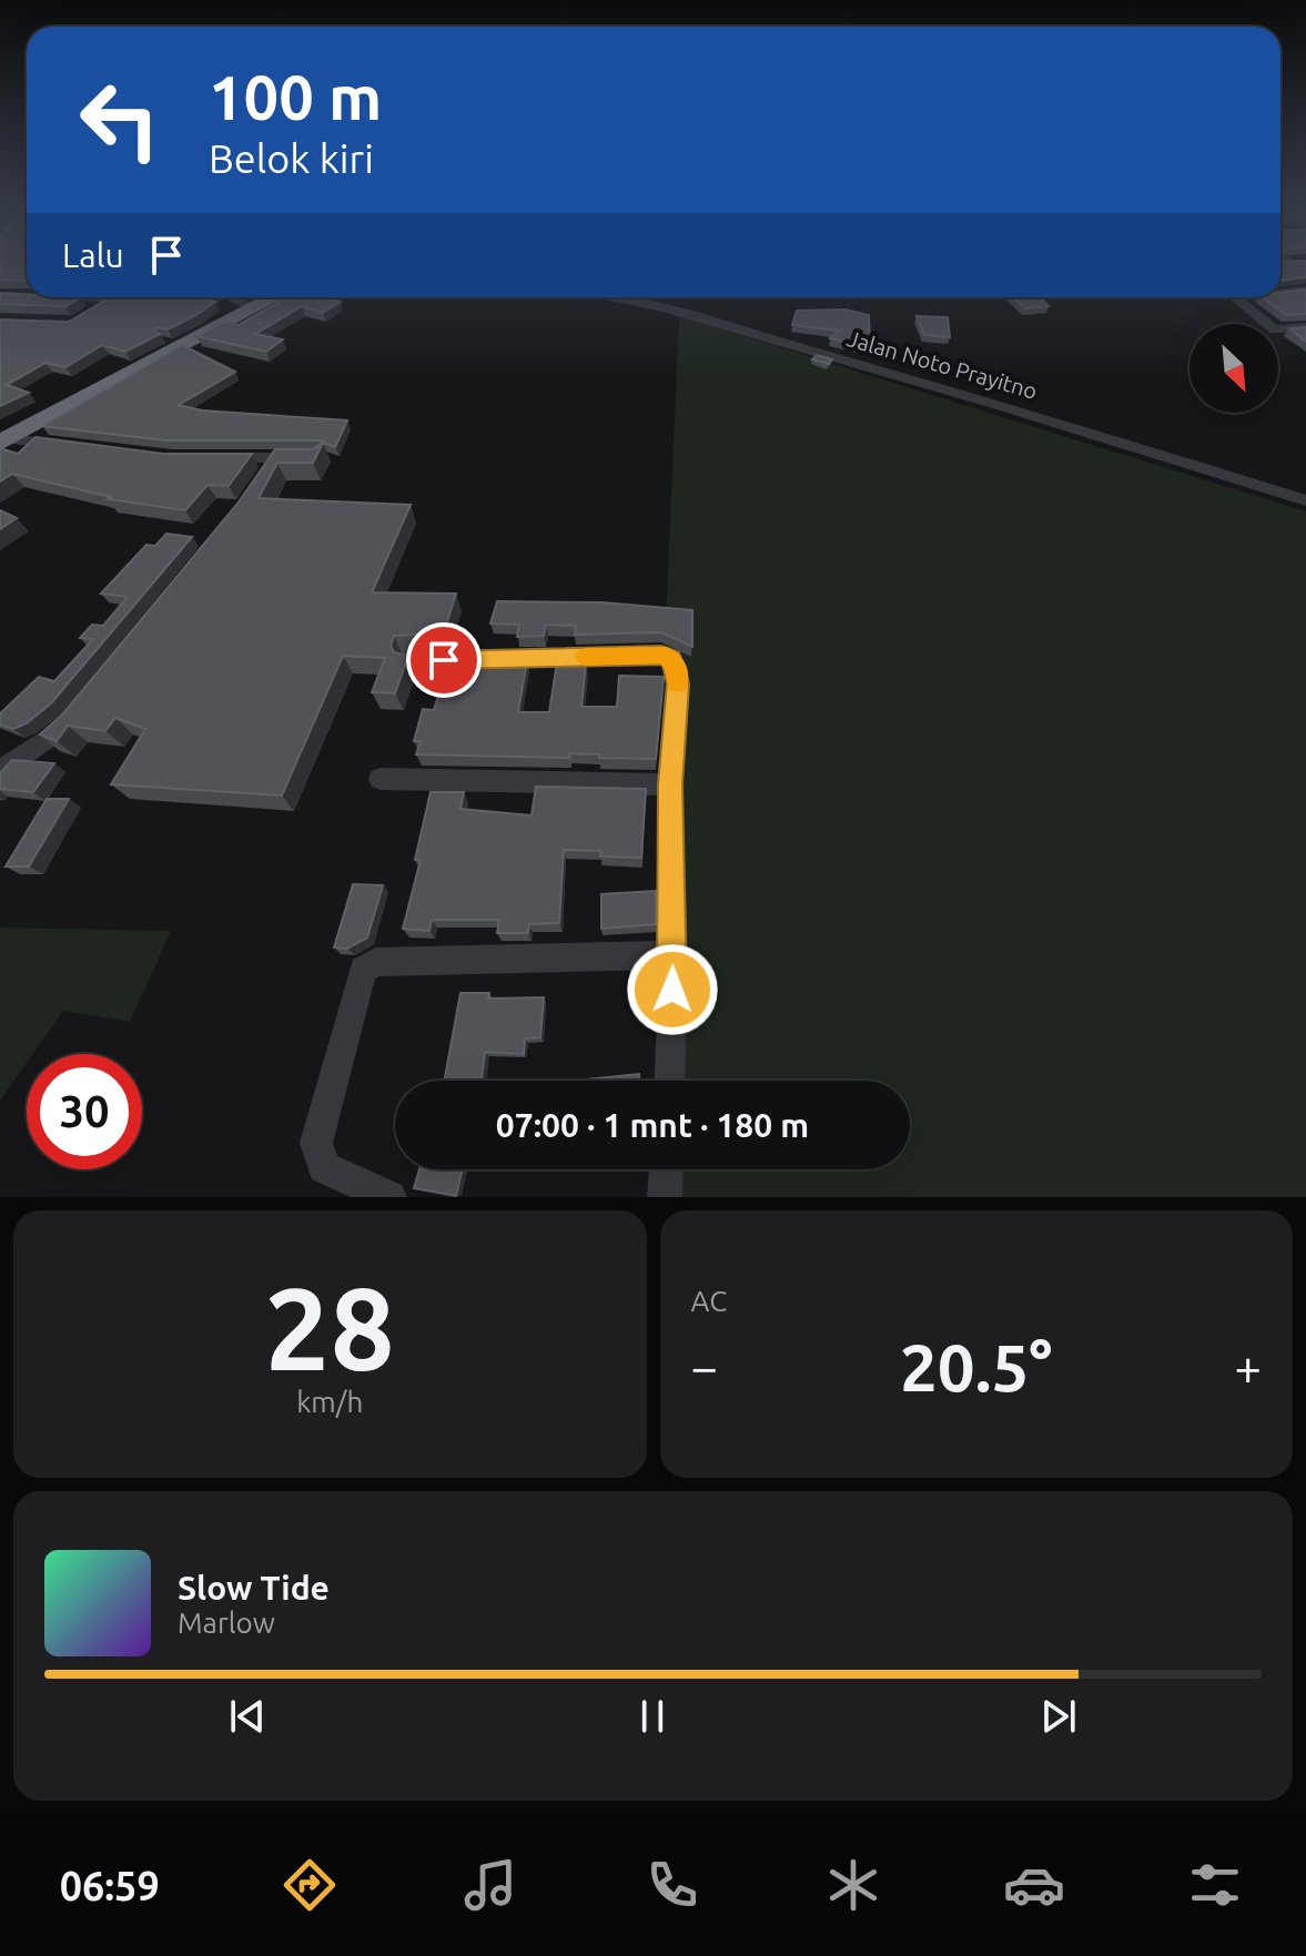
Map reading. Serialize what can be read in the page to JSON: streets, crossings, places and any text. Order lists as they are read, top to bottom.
{
  "streets": {
    "street": ["Jalan Noto Prayitno"]
  },
  "north": "bottom right",
  "page": {
    "turn": ["100 m", "Belok kiri"],
    "then": "Lalu",
    "limit": "30",
    "trip": "07:00 · 1 mnt · 180 m",
    "tile": [
      ["28", "km/h"],
      "AC"
    ],
    "heat": ["−", "20.5°", "+"],
    "song": ["Slow Tide", "Marlow"],
    "tabs": "06:59"
  }
}
